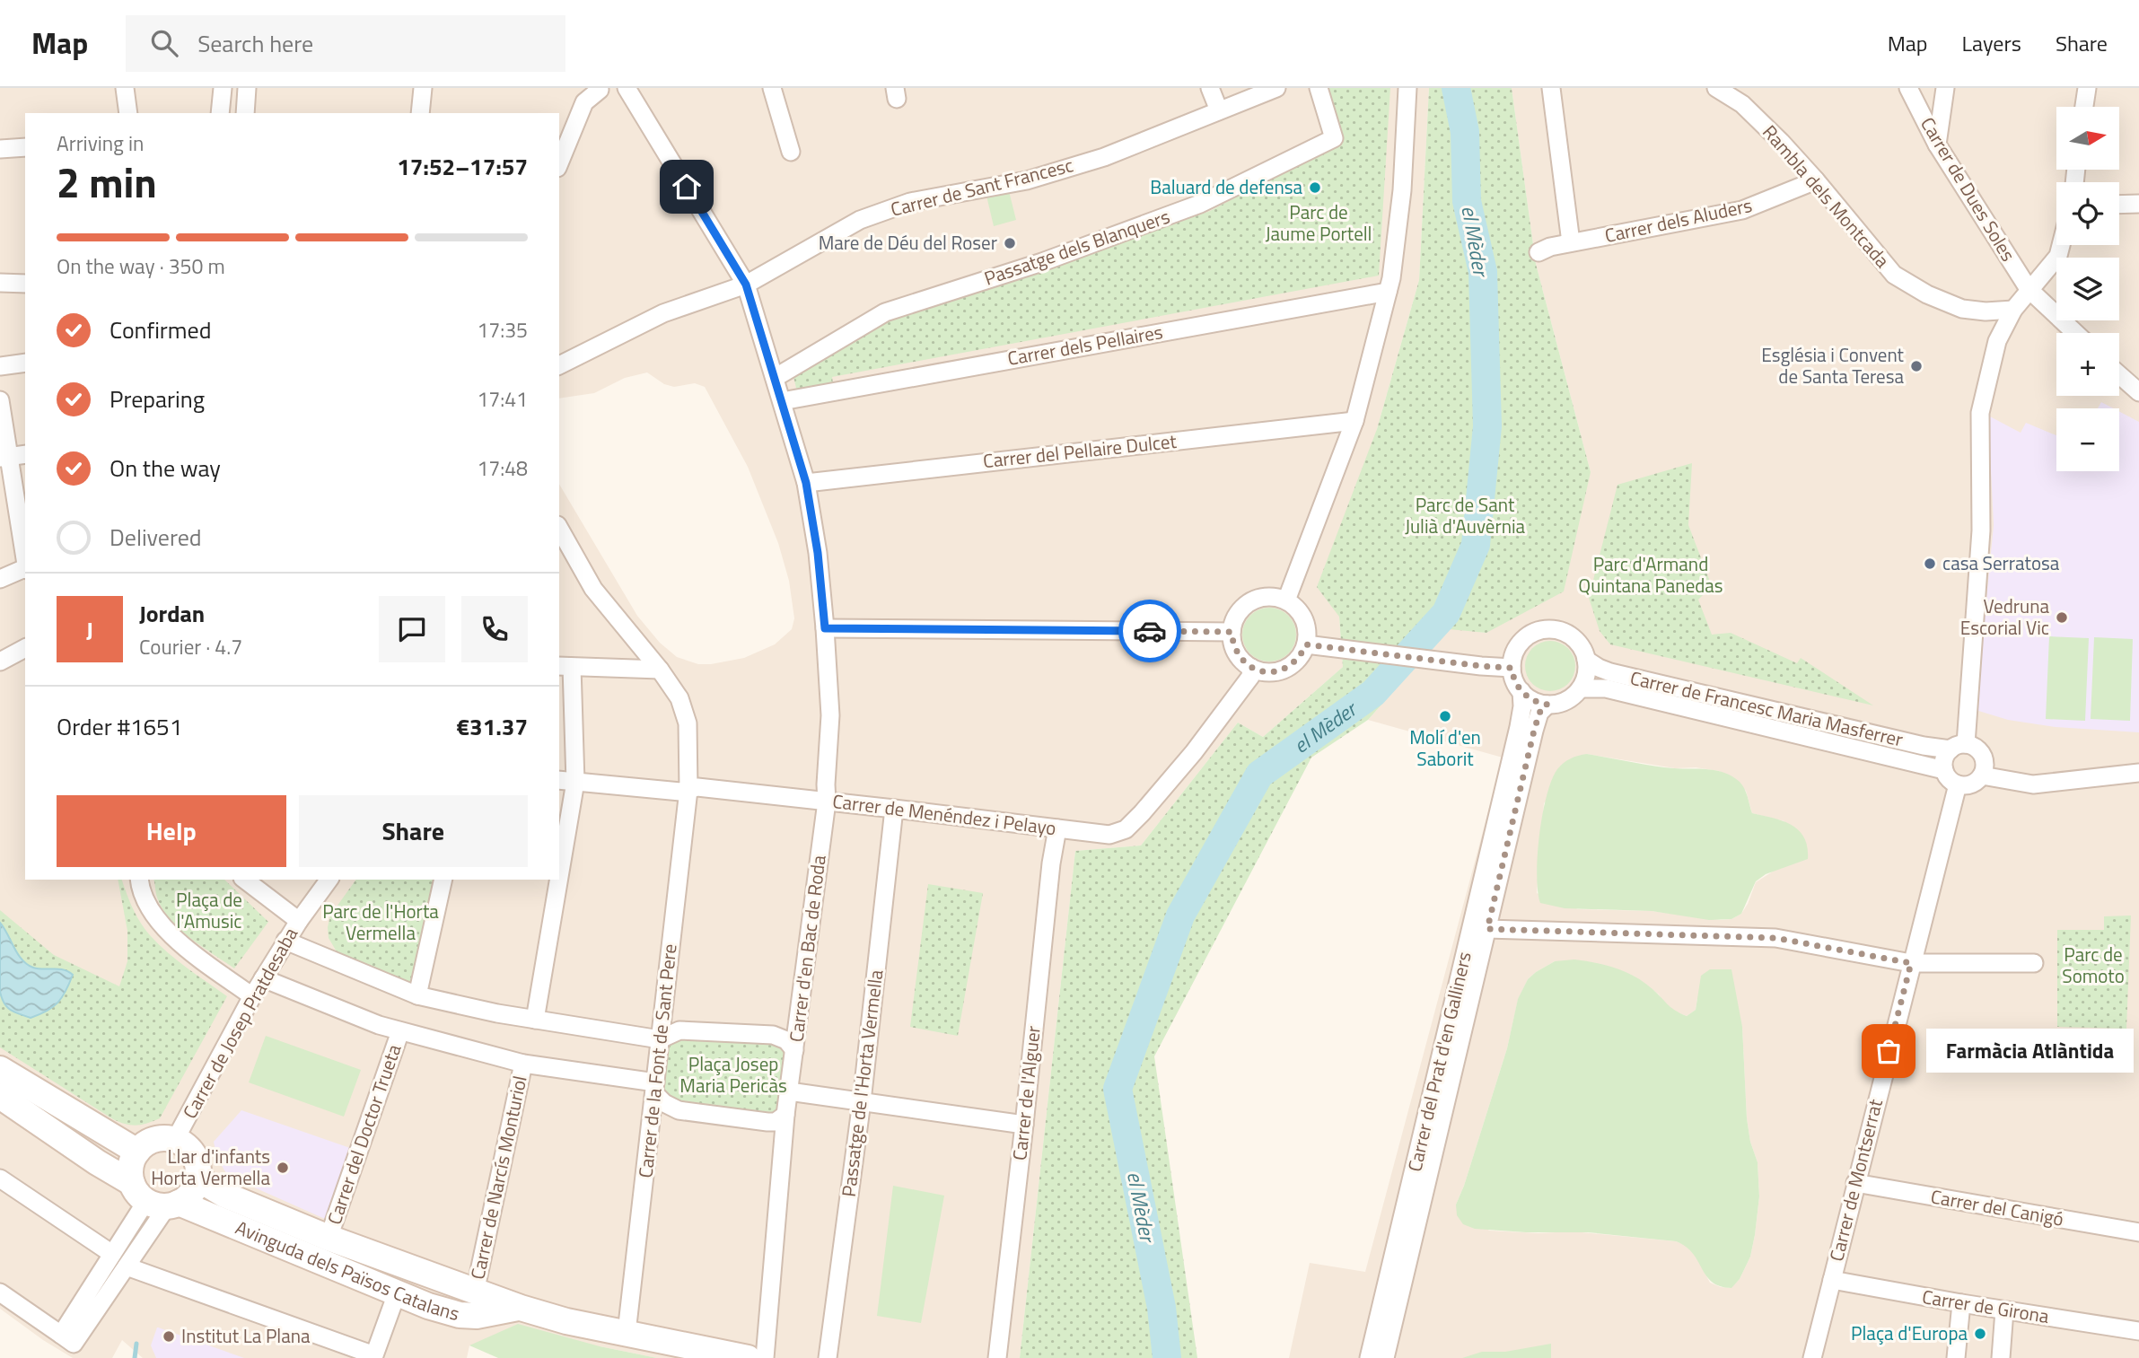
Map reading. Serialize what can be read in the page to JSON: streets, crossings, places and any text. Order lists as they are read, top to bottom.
{
  "streets": {
    "street": [
      "Carrer de Sant Francesc",
      "Carrer de Dues Soles",
      "Rambla dels Montcada",
      "Carrer dels Aluders",
      "Passatge dels Blanquers",
      "Carrer dels Pellaires",
      "Carrer del Pellaire Dulcet",
      "Carrer de Francesc Maria Masferrer",
      "Carrer de Menéndez i Pelayo",
      "Carrer d'en Bac de Roda",
      "Carrer de Josep Pratdesaba",
      "Carrer de la Font de Sant Pere",
      "Carrer del Prat d'en Galliners",
      "Passatge de l'Horta Vermella",
      "Carrer de l'Alguer",
      "Carrer del Doctor Trueta",
      "Carrer de Narcís Monturiol",
      "Carrer de Montserrat",
      "Carrer del Canigó",
      "Avinguda dels Països Catalans",
      "Carrer de Girona"
    ]
  },
  "crossings": [
    ["Carrer de Sant Francesc", "Carrer d'en Bac de Roda"],
    ["Rambla dels Montcada", "Carrer dels Aluders"],
    ["Passatge dels Blanquers", "Carrer d'en Bac de Roda"],
    ["Carrer dels Pellaires", "Carrer d'en Bac de Roda"],
    ["Carrer del Pellaire Dulcet", "Carrer d'en Bac de Roda"],
    ["Carrer de Francesc Maria Masferrer", "Carrer del Prat d'en Galliners"],
    ["Carrer de Francesc Maria Masferrer", "Carrer de Montserrat"],
    ["Carrer de Menéndez i Pelayo", "Carrer d'en Bac de Roda"],
    ["Carrer de Menéndez i Pelayo", "Carrer de la Font de Sant Pere"],
    ["Carrer de Menéndez i Pelayo", "Passatge de l'Horta Vermella"],
    ["Carrer de Menéndez i Pelayo", "Carrer de l'Alguer"],
    ["Carrer de Josep Pratdesaba", "Avinguda dels Països Catalans"],
    ["Carrer de la Font de Sant Pere", "Avinguda dels Països Catalans"],
    ["Carrer del Doctor Trueta", "Avinguda dels Països Catalans"],
    ["Carrer de Narcís Monturiol", "Avinguda dels Països Catalans"],
    ["Carrer de Montserrat", "Carrer del Canigó"],
    ["Carrer de Montserrat", "Carrer de Girona"]
  ],
  "water": ["el Mèder"],
  "parks": [
    "Parc de Jaume Portell",
    "Parc de Sant Julià d'Auvèrnia",
    "Parc d'Armand Quintana Panedas",
    "Plaça de l'Amusic",
    "Parc de l'Horta Vermella",
    "Parc de Somoto",
    "Plaça Josep Maria Pericàs"
  ],
  "places": [
    "Baluard de defensa",
    "Mare de Déu del Roser",
    "Església i Convent de Santa Teresa",
    "casa Serratosa",
    "Vedruna Escorial Vic",
    "Molí d'en Saborit",
    "Farmàcia Atlàntida",
    "Llar d'infants Horta Vermella",
    "Plaça d'Europa",
    "Institut La Plana"
  ],
  "north": "right",
  "page": {
    "header": "Map",
    "search": "Search here",
    "nav": ["Map", "Layers", "Share"],
    "map_buttons": ["+", "−"],
    "heading": ["2 min", "Arriving in", "17:52–17:57"],
    "panel": [
      "Jordan",
      "Courier · 4.7",
      "Order #1651",
      "€31.37"
    ],
    "bar": "On the way · 350 m",
    "list": [
      ["Confirmed", "17:35"],
      ["Preparing", "17:41"],
      ["On the way", "17:48"],
      "Delivered"
    ],
    "round": "J",
    "buttons": ["Help", "Share"],
    "bubble": "Farmàcia Atlàntida"
  }
}
